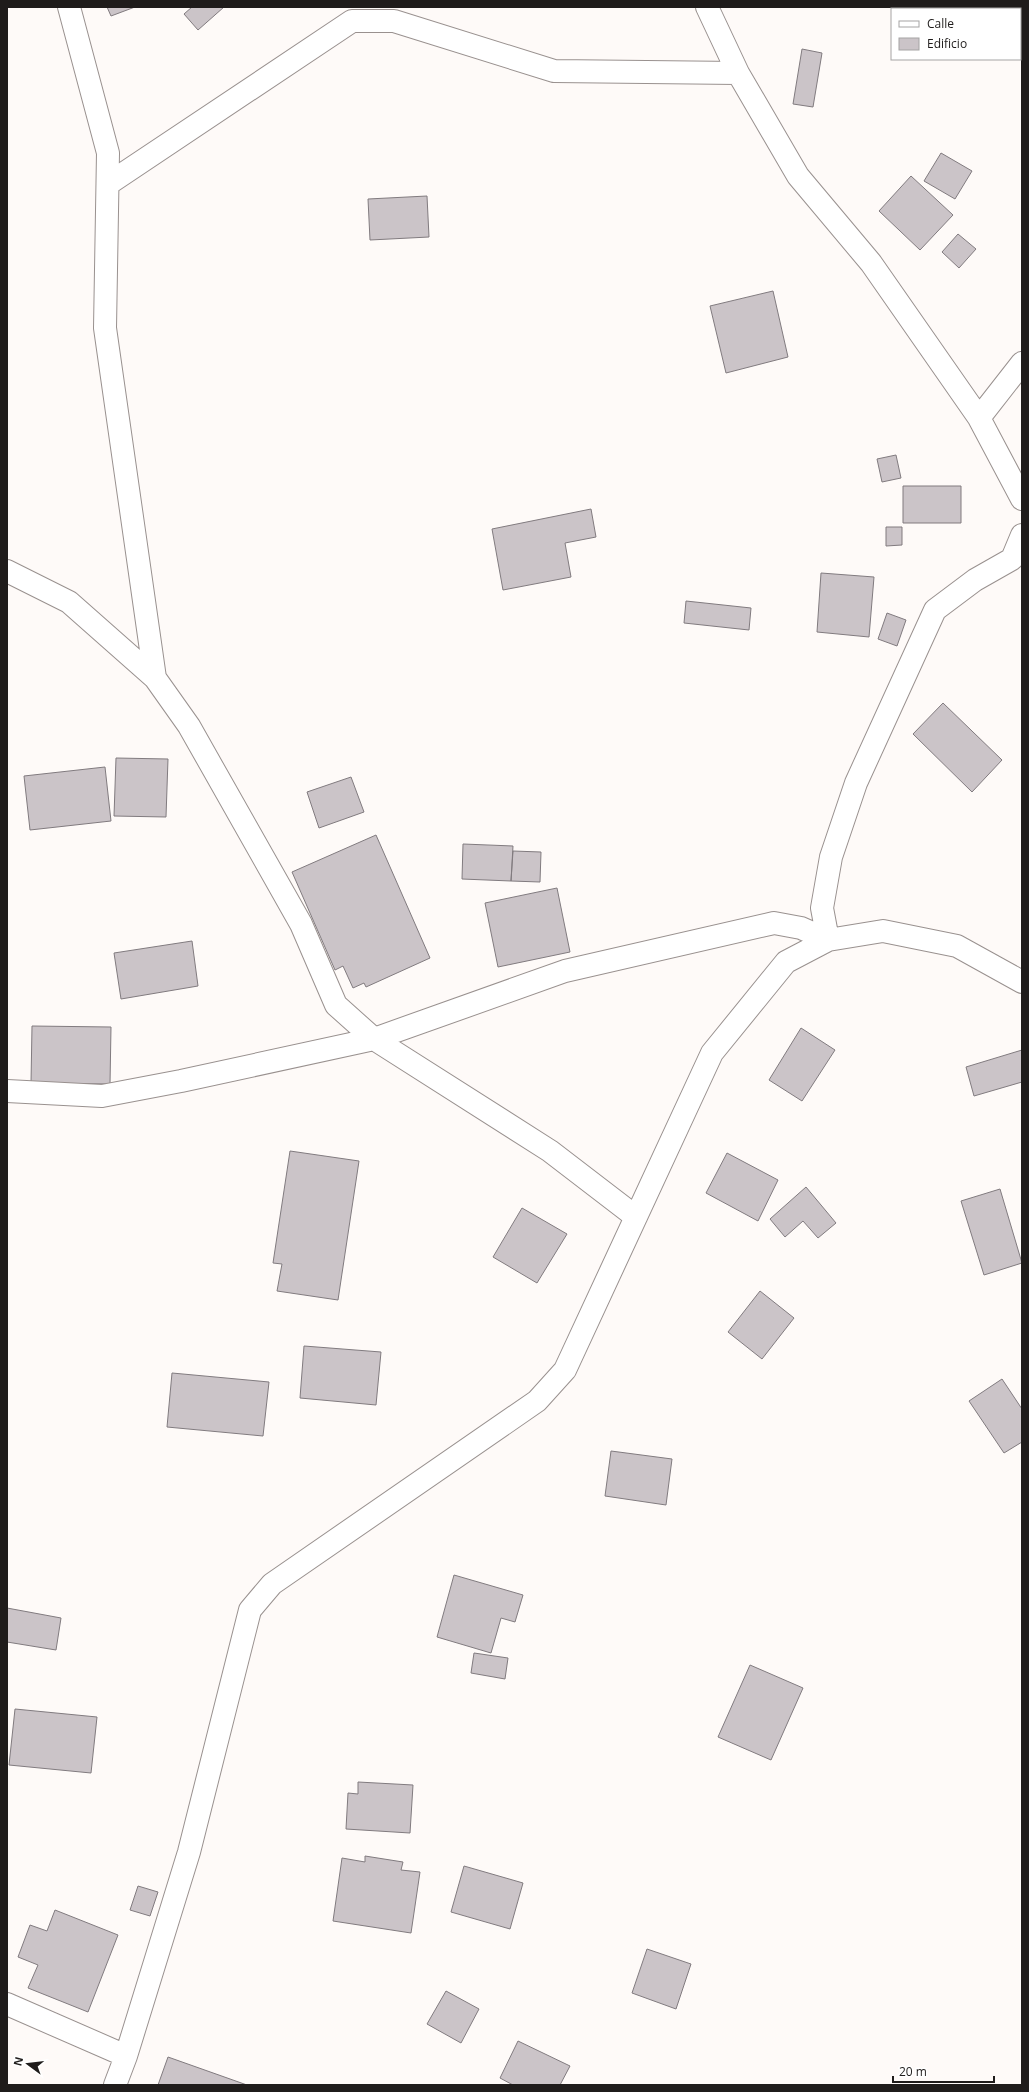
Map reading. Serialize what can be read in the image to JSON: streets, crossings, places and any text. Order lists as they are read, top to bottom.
{
  "legend": ["Calle", "Edificio"],
  "scale_bar": "20 m",
  "north": "left"
}
